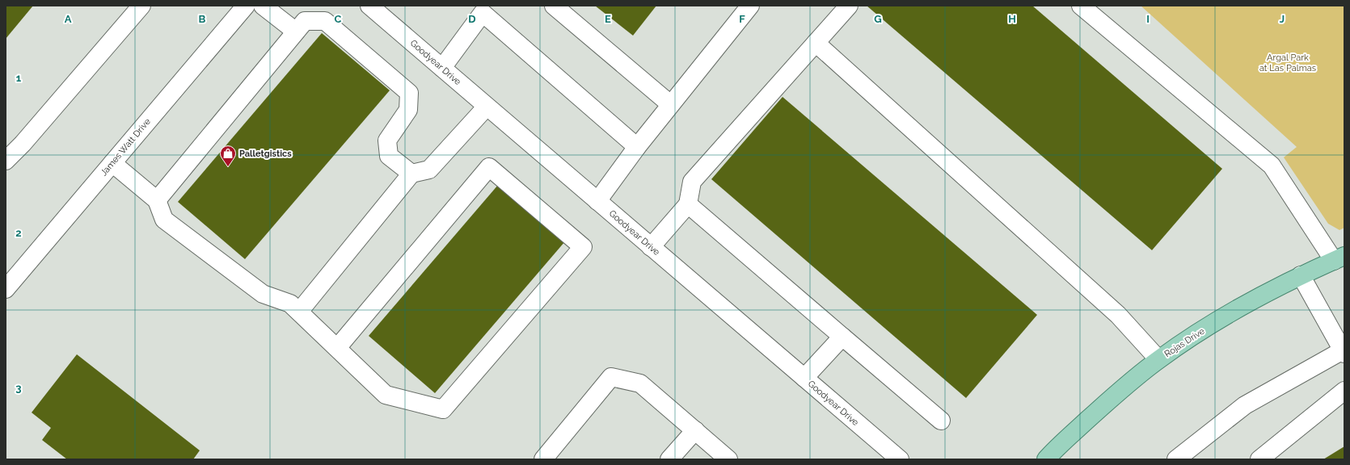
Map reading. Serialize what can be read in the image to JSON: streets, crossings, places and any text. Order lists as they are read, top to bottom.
{
  "streets": {
    "main road": ["Rojas Drive"],
    "street": ["Goodyear Drive", "James Watt Drive"]
  },
  "parks": ["Argal Park at Las Palmas"],
  "places": {
    "shop": ["Palletgistics"]
  },
  "grid": {
    "columns": [
      "A",
      "B",
      "C",
      "D",
      "E",
      "F",
      "G",
      "H",
      "I",
      "J"
    ],
    "rows": ["1", "2", "3"]
  }
}
